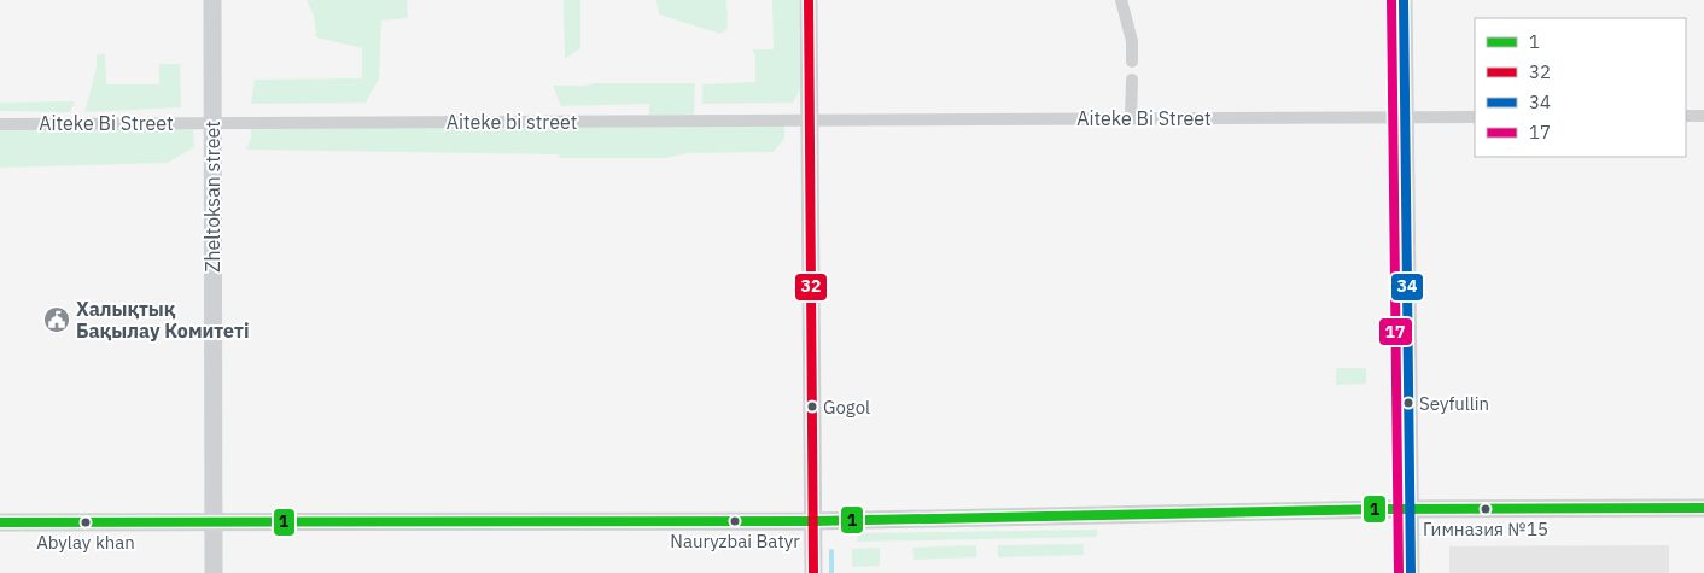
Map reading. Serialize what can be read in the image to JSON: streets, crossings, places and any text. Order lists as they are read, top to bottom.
{
  "streets": {
    "main road": ["Zheltoksan street"],
    "street": ["Aiteke Bi Street", "Aiteke bi street"]
  },
  "crossings": [
    ["Aiteke Bi Street", "Aiteke bi street"],
    ["Aiteke Bi Street", "Zheltoksan street"],
    ["Aiteke bi street", "Zheltoksan street"]
  ],
  "places": {
    "public building": ["Халықтық Бақылау Комитеті"],
    "other": [
      "Seyfullin",
      "Gogol",
      "Гимназия №15",
      "Nauryzbai Batyr",
      "Abylay khan"
    ]
  },
  "lines": [
    "transit line 32",
    "transit line 34",
    "transit line 17",
    "transit line 1"
  ],
  "legend": [
    "1",
    "32",
    "34",
    "17"
  ]
}
